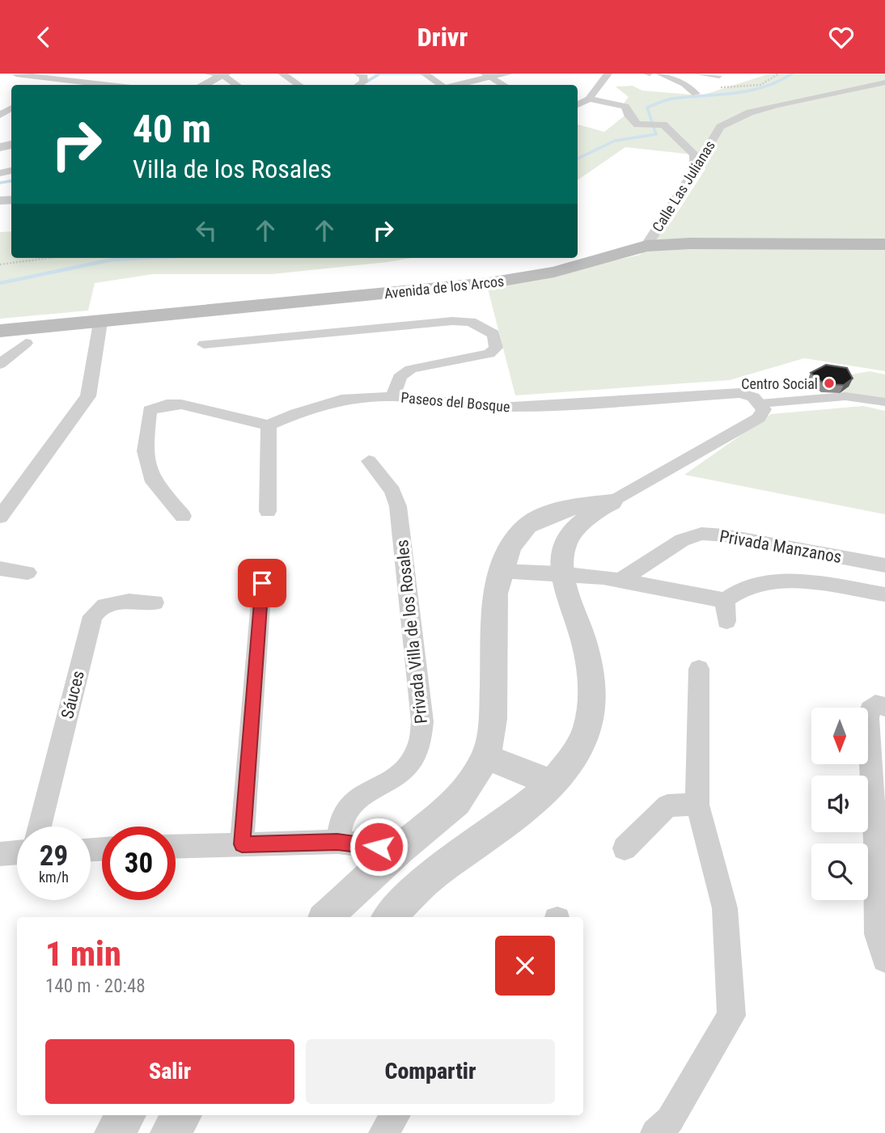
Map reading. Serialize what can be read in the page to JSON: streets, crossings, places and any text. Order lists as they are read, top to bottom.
{
  "streets": {
    "main road": ["Avenida de los Arcos"],
    "street": [
      "Calle Las Julianas",
      "Paseos del Bosque",
      "Privada Manzanos",
      "Privada Villa de los Rosales",
      "Sáuces"
    ]
  },
  "crossings": [
    ["Calle Las Julianas", "Avenida de los Arcos"]
  ],
  "places": ["Centro Social"],
  "north": "bottom",
  "page": {
    "header": "Drivr",
    "turn": ["40 m", "Villa de los Rosales"],
    "speed": "29 km/h",
    "limit": "30",
    "heading": ["1 min", "140 m · 20:48"],
    "buttons": ["Salir", "Compartir"]
  }
}
